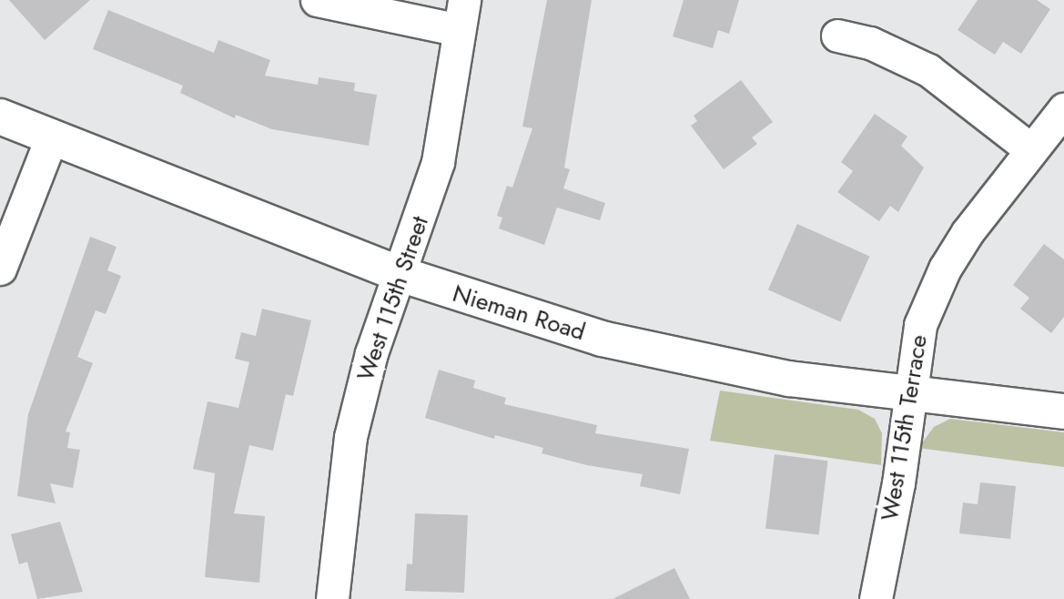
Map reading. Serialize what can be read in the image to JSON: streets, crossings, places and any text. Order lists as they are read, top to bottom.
{
  "streets": {
    "street": ["West 115th Street", "Nieman Road", "West 115th Terrace"]
  },
  "crossings": [
    ["West 115th Street", "Nieman Road"],
    ["Nieman Road", "West 115th Terrace"]
  ]
}
